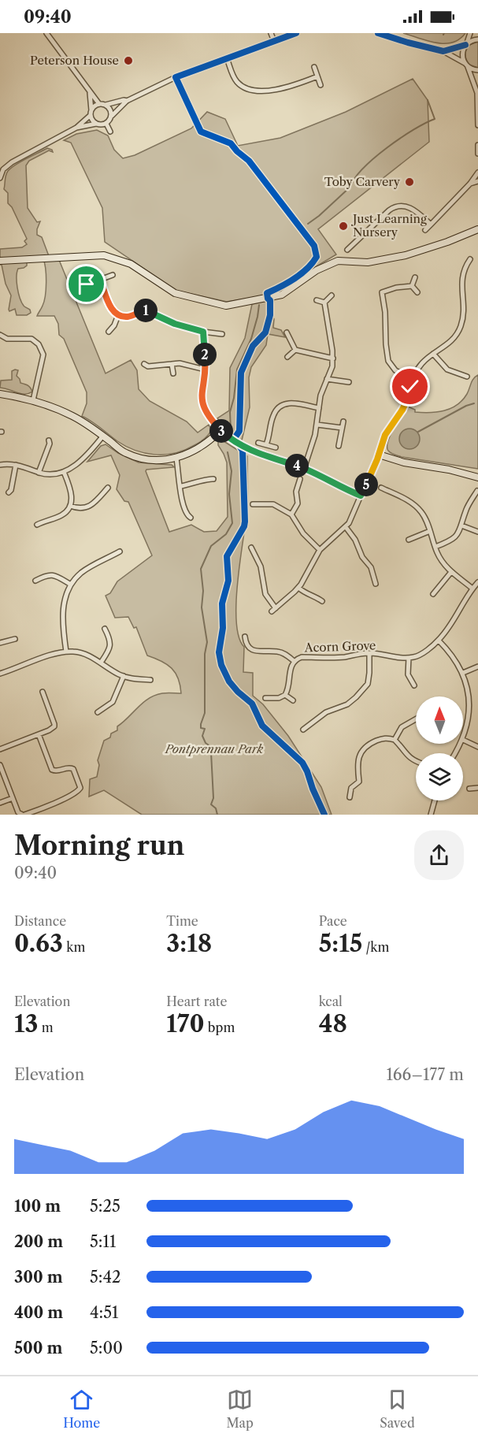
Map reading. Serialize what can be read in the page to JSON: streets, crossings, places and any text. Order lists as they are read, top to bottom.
{
  "streets": {
    "street": ["Acorn Grove"]
  },
  "parks": ["Pontprennau Park"],
  "places": ["Peterson House", "Toby Carvery", "Just Learning Nursery"],
  "north": "top",
  "page": {
    "status": "09:40",
    "pins": [
      "1",
      "2",
      "3",
      "4",
      "5"
    ],
    "heading": ["Morning run", "09:40"],
    "stats": [
      ["Distance", "0.63 km"],
      ["Time", "3:18"],
      ["Pace", "5:15 /km"],
      ["Elevation", "13 m"],
      ["Heart rate", "170 bpm"],
      ["kcal", "48"]
    ],
    "chart": ["Elevation", "166–177 m"],
    "list": [
      {
        "name": "100 m",
        "note": "5:25"
      },
      {
        "name": "200 m",
        "note": "5:11"
      },
      {
        "name": "300 m",
        "note": "5:42"
      },
      {
        "name": "400 m",
        "note": "4:51"
      },
      {
        "name": "500 m",
        "note": "5:00"
      }
    ],
    "tabs": ["Home", "Map", "Saved"]
  }
}
